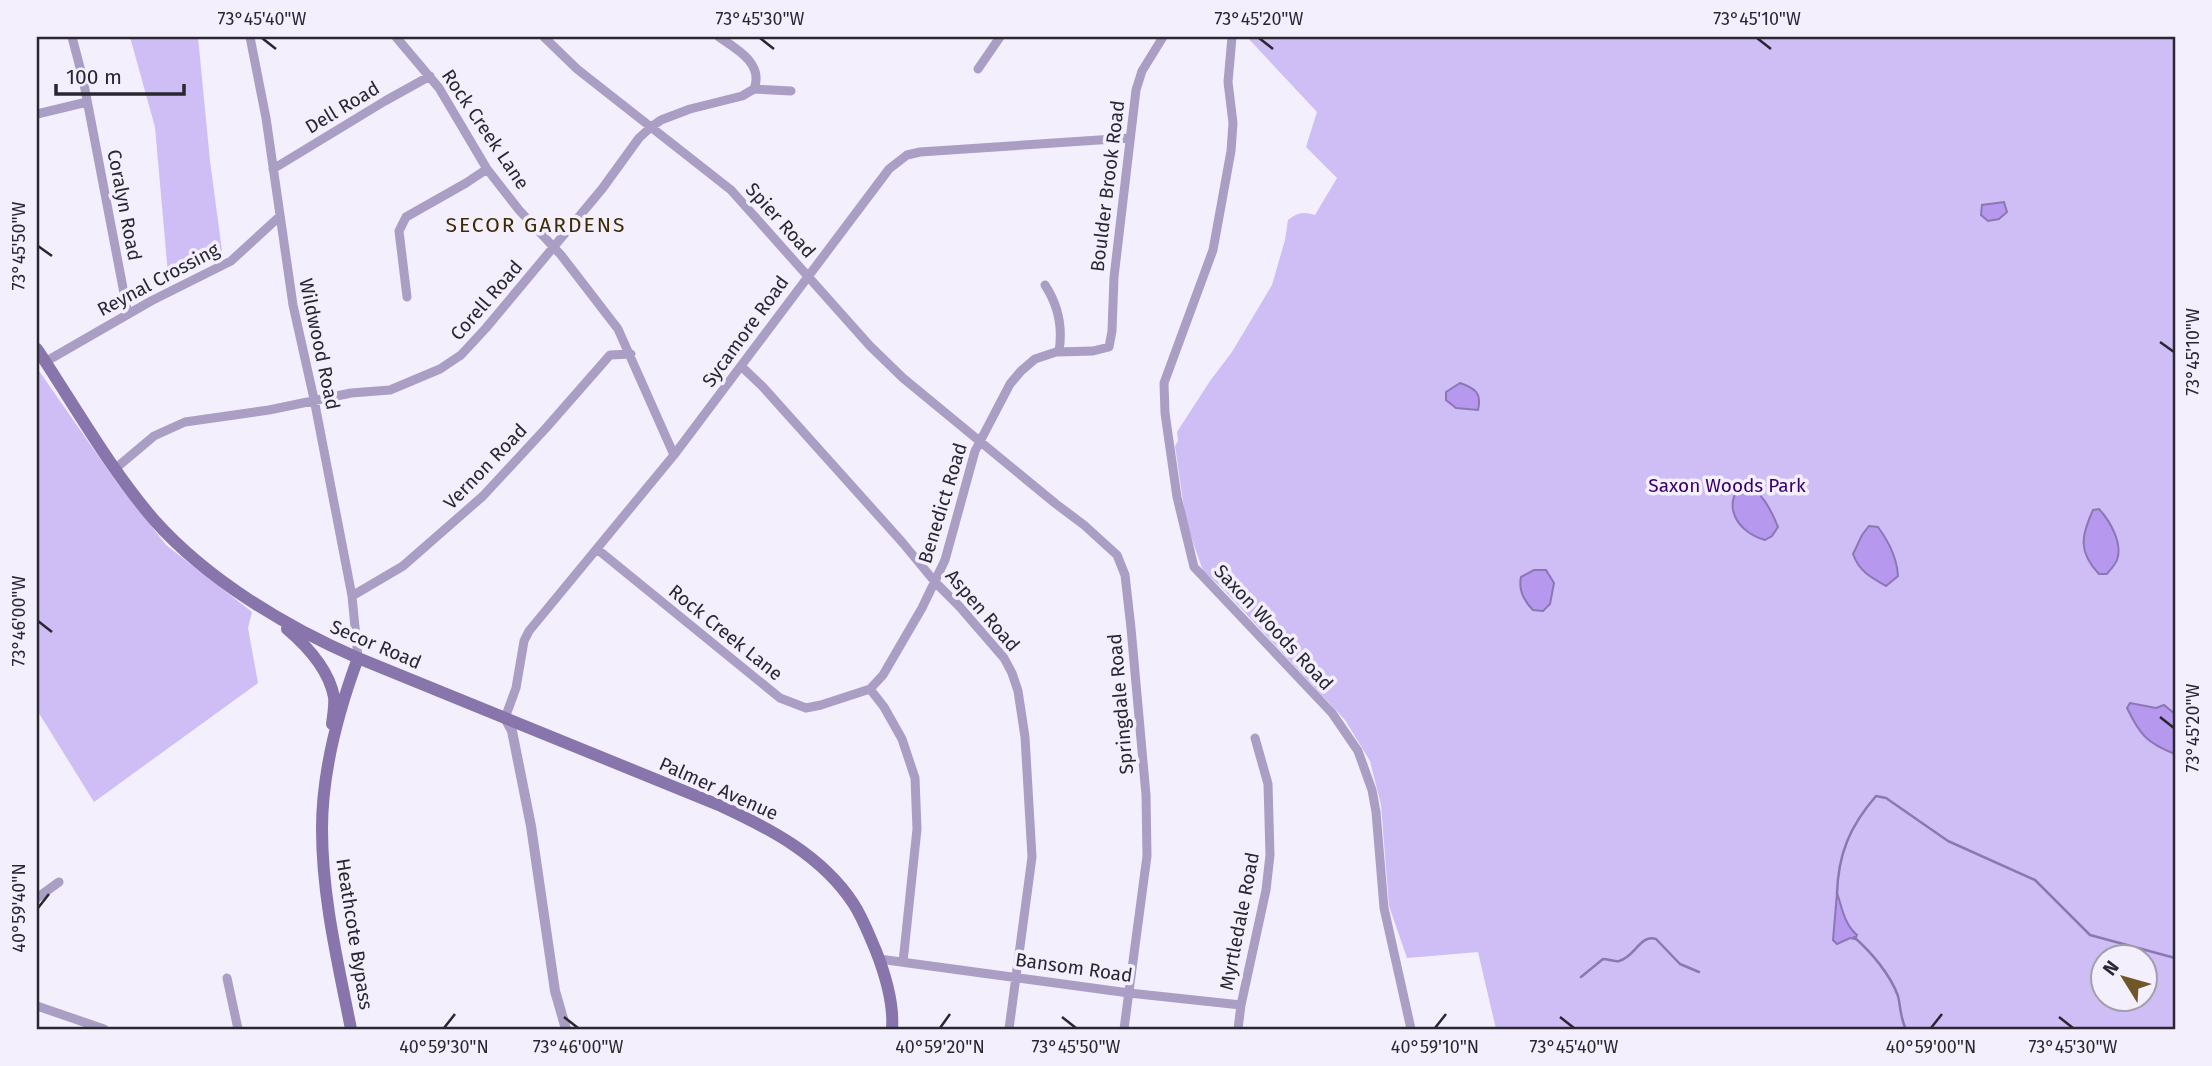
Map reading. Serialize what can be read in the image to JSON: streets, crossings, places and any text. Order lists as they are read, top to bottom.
{
  "streets": {
    "main road": ["Secor Road", "Palmer Avenue", "Heathcote Bypass"],
    "street": [
      "Dell Road",
      "Rock Creek Lane",
      "Boulder Brook Road",
      "Coralyn Road",
      "Spier Road",
      "Reynal Crossing",
      "Corell Road",
      "Sycamore Road",
      "Wildwood Road",
      "Vernon Road",
      "Benedict Road",
      "Aspen Road",
      "Saxon Woods Road",
      "Springdale Road",
      "Myrtledale Road",
      "Bansom Road"
    ]
  },
  "crossings": [
    ["Dell Road", "Rock Creek Lane"],
    ["Dell Road", "Wildwood Road"],
    ["Rock Creek Lane", "Corell Road"],
    ["Rock Creek Lane", "Sycamore Road"],
    ["Rock Creek Lane", "Vernon Road"],
    ["Rock Creek Lane", "Benedict Road"],
    ["Boulder Brook Road", "Sycamore Road"],
    ["Boulder Brook Road", "Benedict Road"],
    ["Coralyn Road", "Reynal Crossing"],
    ["Spier Road", "Corell Road"],
    ["Spier Road", "Sycamore Road"],
    ["Spier Road", "Benedict Road"],
    ["Spier Road", "Springdale Road"],
    ["Reynal Crossing", "Wildwood Road"],
    ["Reynal Crossing", "Secor Road"],
    ["Corell Road", "Wildwood Road"],
    ["Corell Road", "Secor Road"],
    ["Sycamore Road", "Aspen Road"],
    ["Sycamore Road", "Secor Road"],
    ["Sycamore Road", "Palmer Avenue"],
    ["Wildwood Road", "Vernon Road"],
    ["Wildwood Road", "Secor Road"],
    ["Benedict Road", "Aspen Road"],
    ["Benedict Road", "Springdale Road"],
    ["Aspen Road", "Bansom Road"],
    ["Secor Road", "Palmer Avenue"],
    ["Springdale Road", "Bansom Road"],
    ["Myrtledale Road", "Bansom Road"]
  ],
  "districts": ["SECOR GARDENS"],
  "parks": ["Saxon Woods Park"],
  "scale_bar": "100 m",
  "north": "top left",
  "coordinates": [
    "73°45'40\"W",
    "73°45'30\"W",
    "73°45'20\"W",
    "73°45'10\"W",
    "73°45'50\"W",
    "73°46'00\"W",
    "40°59'40\"N",
    "40°59'30\"N",
    "40°59'20\"N",
    "40°59'10\"N",
    "40°59'00\"N"
  ]
}
